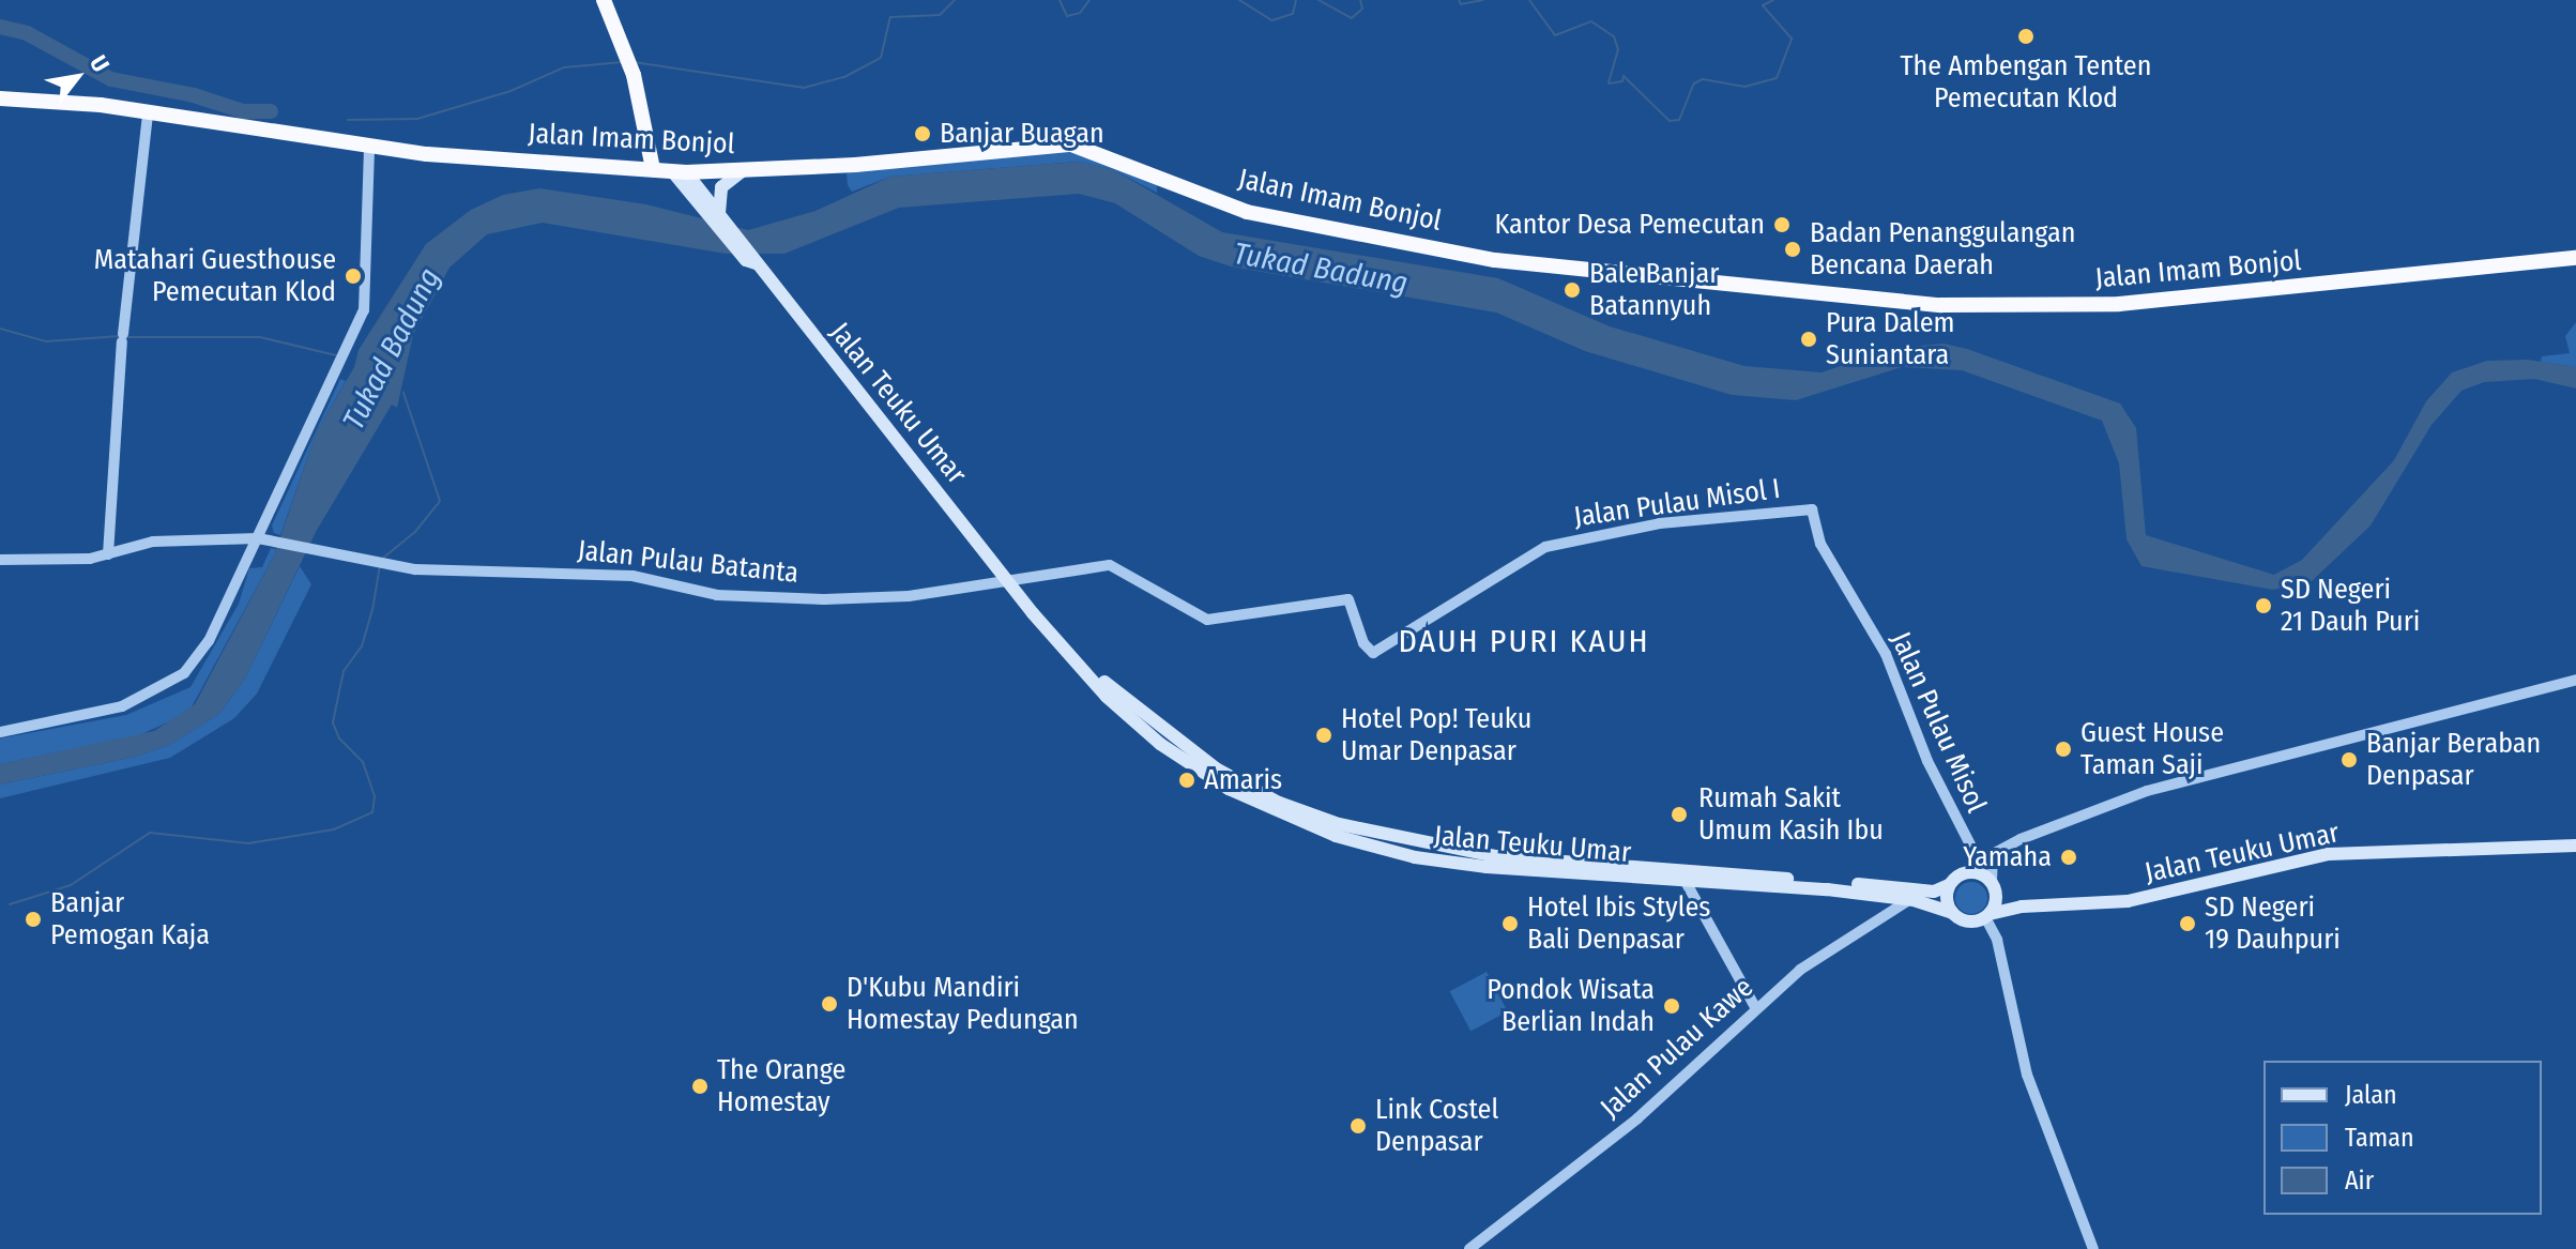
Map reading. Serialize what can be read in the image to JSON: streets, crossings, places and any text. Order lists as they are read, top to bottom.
{
  "streets": {
    "highway": ["Jalan Imam Bonjol"],
    "main road": ["Jalan Teuku Umar"],
    "street": [
      "Jalan Pulau Misol I",
      "Jalan Pulau Batanta",
      "Jalan Pulau Misol",
      "Jalan Pulau Kawe"
    ]
  },
  "crossings": [
    ["Jalan Imam Bonjol", "Jalan Teuku Umar"],
    ["Jalan Teuku Umar", "Jalan Pulau Misol I"],
    ["Jalan Teuku Umar", "Jalan Pulau Batanta"],
    ["Jalan Teuku Umar", "Jalan Pulau Misol"],
    ["Jalan Teuku Umar", "Jalan Pulau Kawe"],
    ["Jalan Pulau Misol I", "Jalan Pulau Batanta"],
    ["Jalan Pulau Misol I", "Jalan Pulau Misol"]
  ],
  "districts": ["DAUH PURI KAUH"],
  "water": ["Tukad Badung"],
  "places": [
    "The Ambengan Tenten Pemecutan Klod",
    "Banjar Buagan",
    "Kantor Desa Pemecutan",
    "Badan Penanggulangan Bencana Daerah",
    "Matahari Guesthouse Pemecutan Klod",
    "Bale Banjar Batannyuh",
    "Pura Dalem Suniantara",
    "SD Negeri 21 Dauh Puri",
    "Hotel Pop! Teuku Umar Denpasar",
    "Guest House Taman Saji",
    "Banjar Beraban Denpasar",
    "Amaris",
    "Rumah Sakit Umum Kasih Ibu",
    "Yamaha",
    "Banjar Pemogan Kaja",
    "Hotel Ibis Styles Bali Denpasar",
    "SD Negeri 19 Dauhpuri",
    "D'Kubu Mandiri Homestay Pedungan",
    "Pondok Wisata Berlian Indah",
    "The Orange Homestay",
    "Link Costel Denpasar"
  ],
  "legend": ["Jalan", "Taman", "Air"],
  "north": "top right"
}
